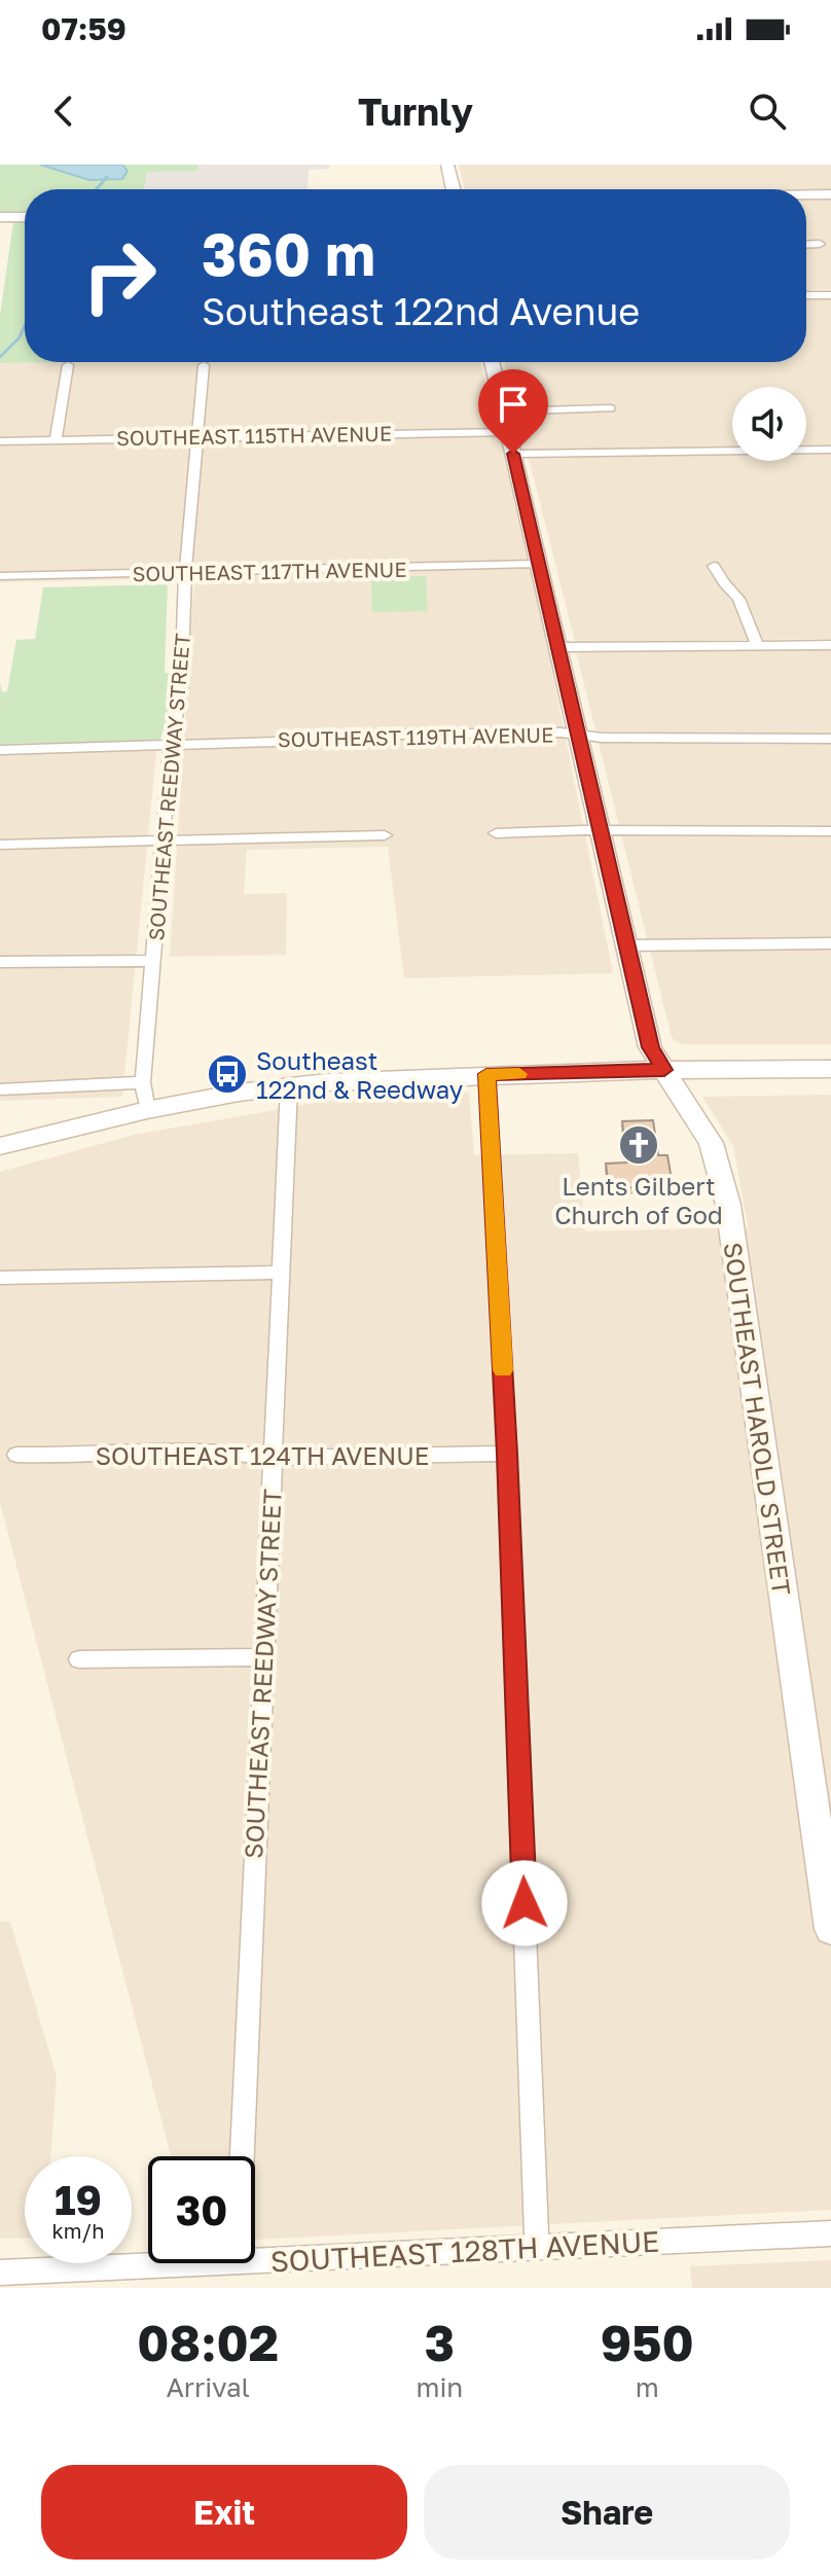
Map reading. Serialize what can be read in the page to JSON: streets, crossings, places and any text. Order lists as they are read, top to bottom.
{
  "streets": {
    "street": [
      "SOUTHEAST 115TH AVENUE",
      "SOUTHEAST 117TH AVENUE",
      "SOUTHEAST 119TH AVENUE",
      "SOUTHEAST REEDWAY STREET",
      "SOUTHEAST HAROLD STREET",
      "SOUTHEAST 124TH AVENUE",
      "SOUTHEAST 128TH AVENUE"
    ]
  },
  "crossings": [
    ["SOUTHEAST 115TH AVENUE", "SOUTHEAST REEDWAY STREET"],
    ["SOUTHEAST 115TH AVENUE", "SOUTHEAST HAROLD STREET"],
    ["SOUTHEAST 117TH AVENUE", "SOUTHEAST REEDWAY STREET"],
    ["SOUTHEAST 117TH AVENUE", "SOUTHEAST HAROLD STREET"],
    ["SOUTHEAST 119TH AVENUE", "SOUTHEAST REEDWAY STREET"],
    ["SOUTHEAST 119TH AVENUE", "SOUTHEAST HAROLD STREET"],
    ["SOUTHEAST REEDWAY STREET", "SOUTHEAST 124TH AVENUE"]
  ],
  "places": {
    "bus stop": ["Southeast 122nd & Reedway"],
    "church": ["Lents Gilbert Church of God"]
  },
  "page": {
    "status": "07:59",
    "header": "Turnly",
    "turn": ["360 m", "Southeast 122nd Avenue"],
    "speed": "19 km/h",
    "limit": "30",
    "eta": [
      "08:02",
      "Arrival",
      "3",
      "min",
      "950",
      "m"
    ],
    "buttons": ["Exit", "Share"]
  }
}
